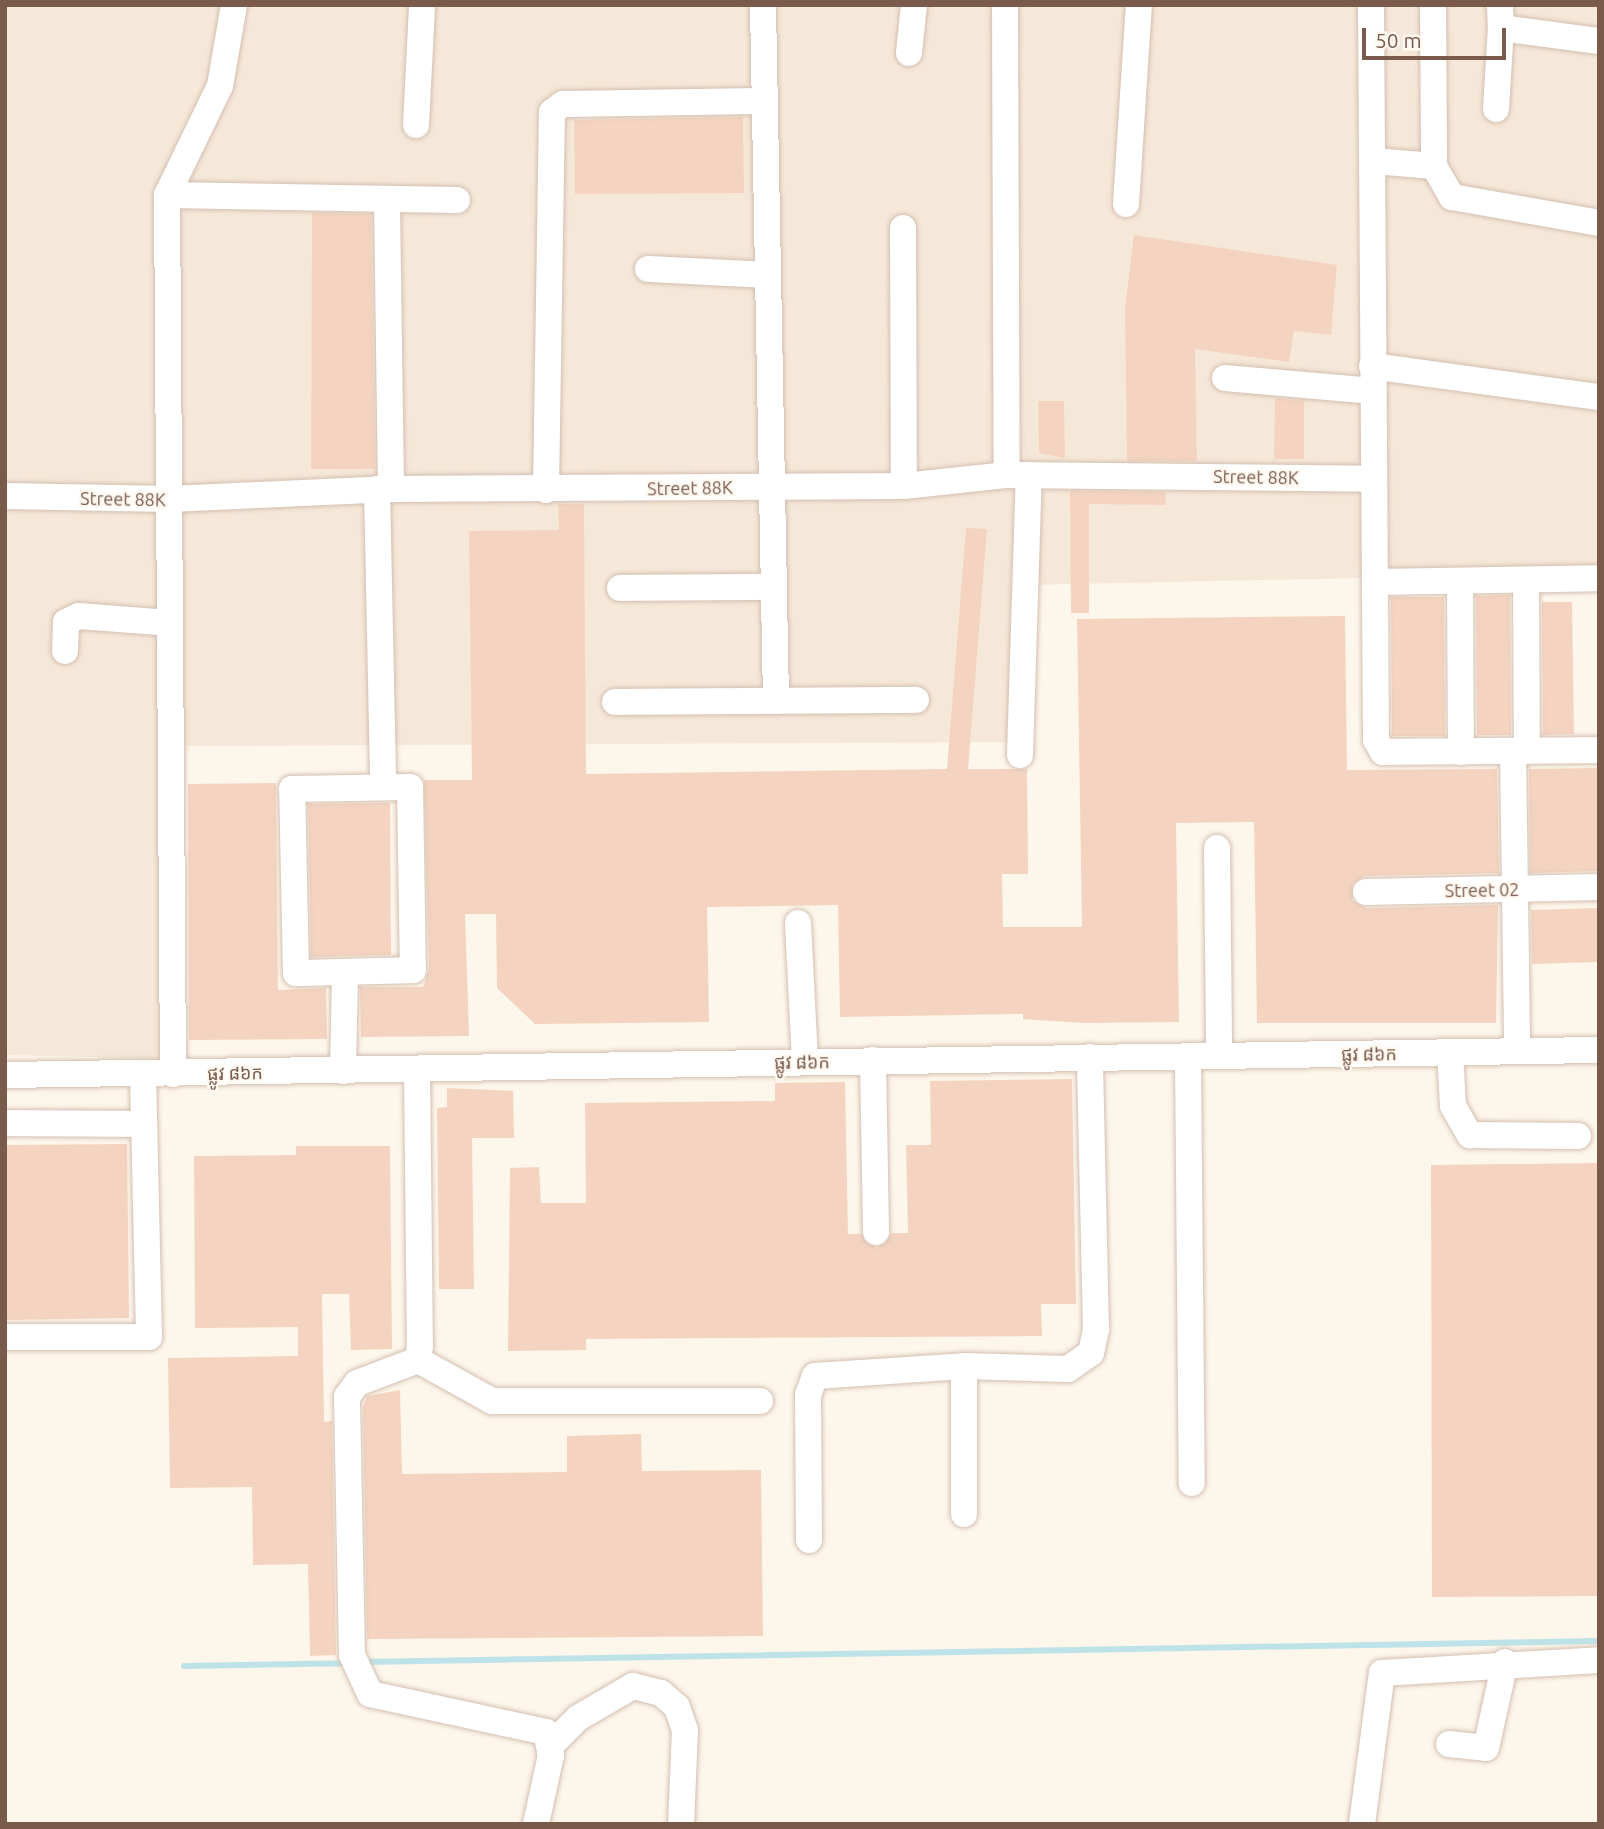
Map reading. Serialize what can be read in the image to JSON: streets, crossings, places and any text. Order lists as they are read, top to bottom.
{
  "streets": {
    "street": ["Street 88K", "Street 02", "ផ្លូវ ៨៦ក"]
  },
  "scale_bar": "50 m"
}
